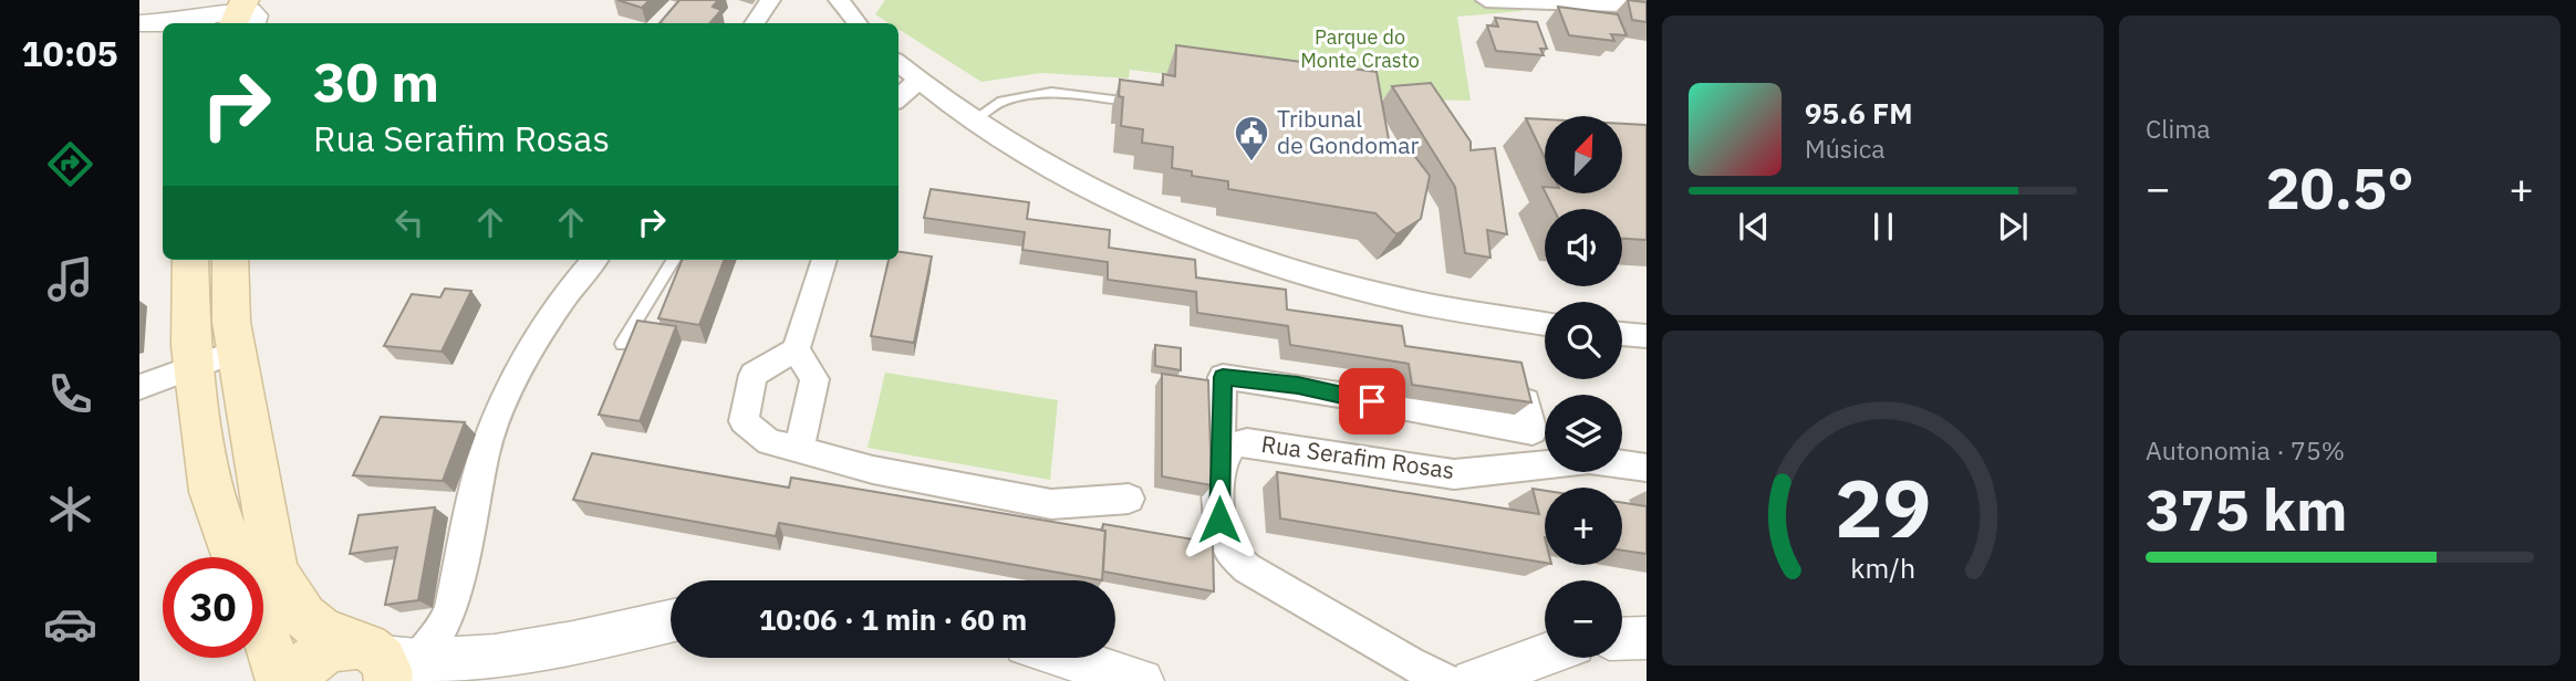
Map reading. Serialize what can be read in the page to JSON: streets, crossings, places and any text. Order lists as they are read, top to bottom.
{
  "streets": {
    "street": ["Rua Serafim Rosas"]
  },
  "parks": ["Parque do Monte Crasto"],
  "places": {
    "public building": ["Tribunal de Gondomar"]
  },
  "north": "top right",
  "page": {
    "tabs": "10:05",
    "tile": [
      "Clima",
      ["Autonomia · 75%", "375 km"]
    ],
    "turn": ["30 m", "Rua Serafim Rosas"],
    "song": ["95.6 FM", "Música"],
    "map_buttons": ["+", "−"],
    "heat": ["−", "20.5°", "+"],
    "limit": "30",
    "trip": "10:06 · 1 min · 60 m",
    "gauge": ["29", "km/h"]
  }
}
